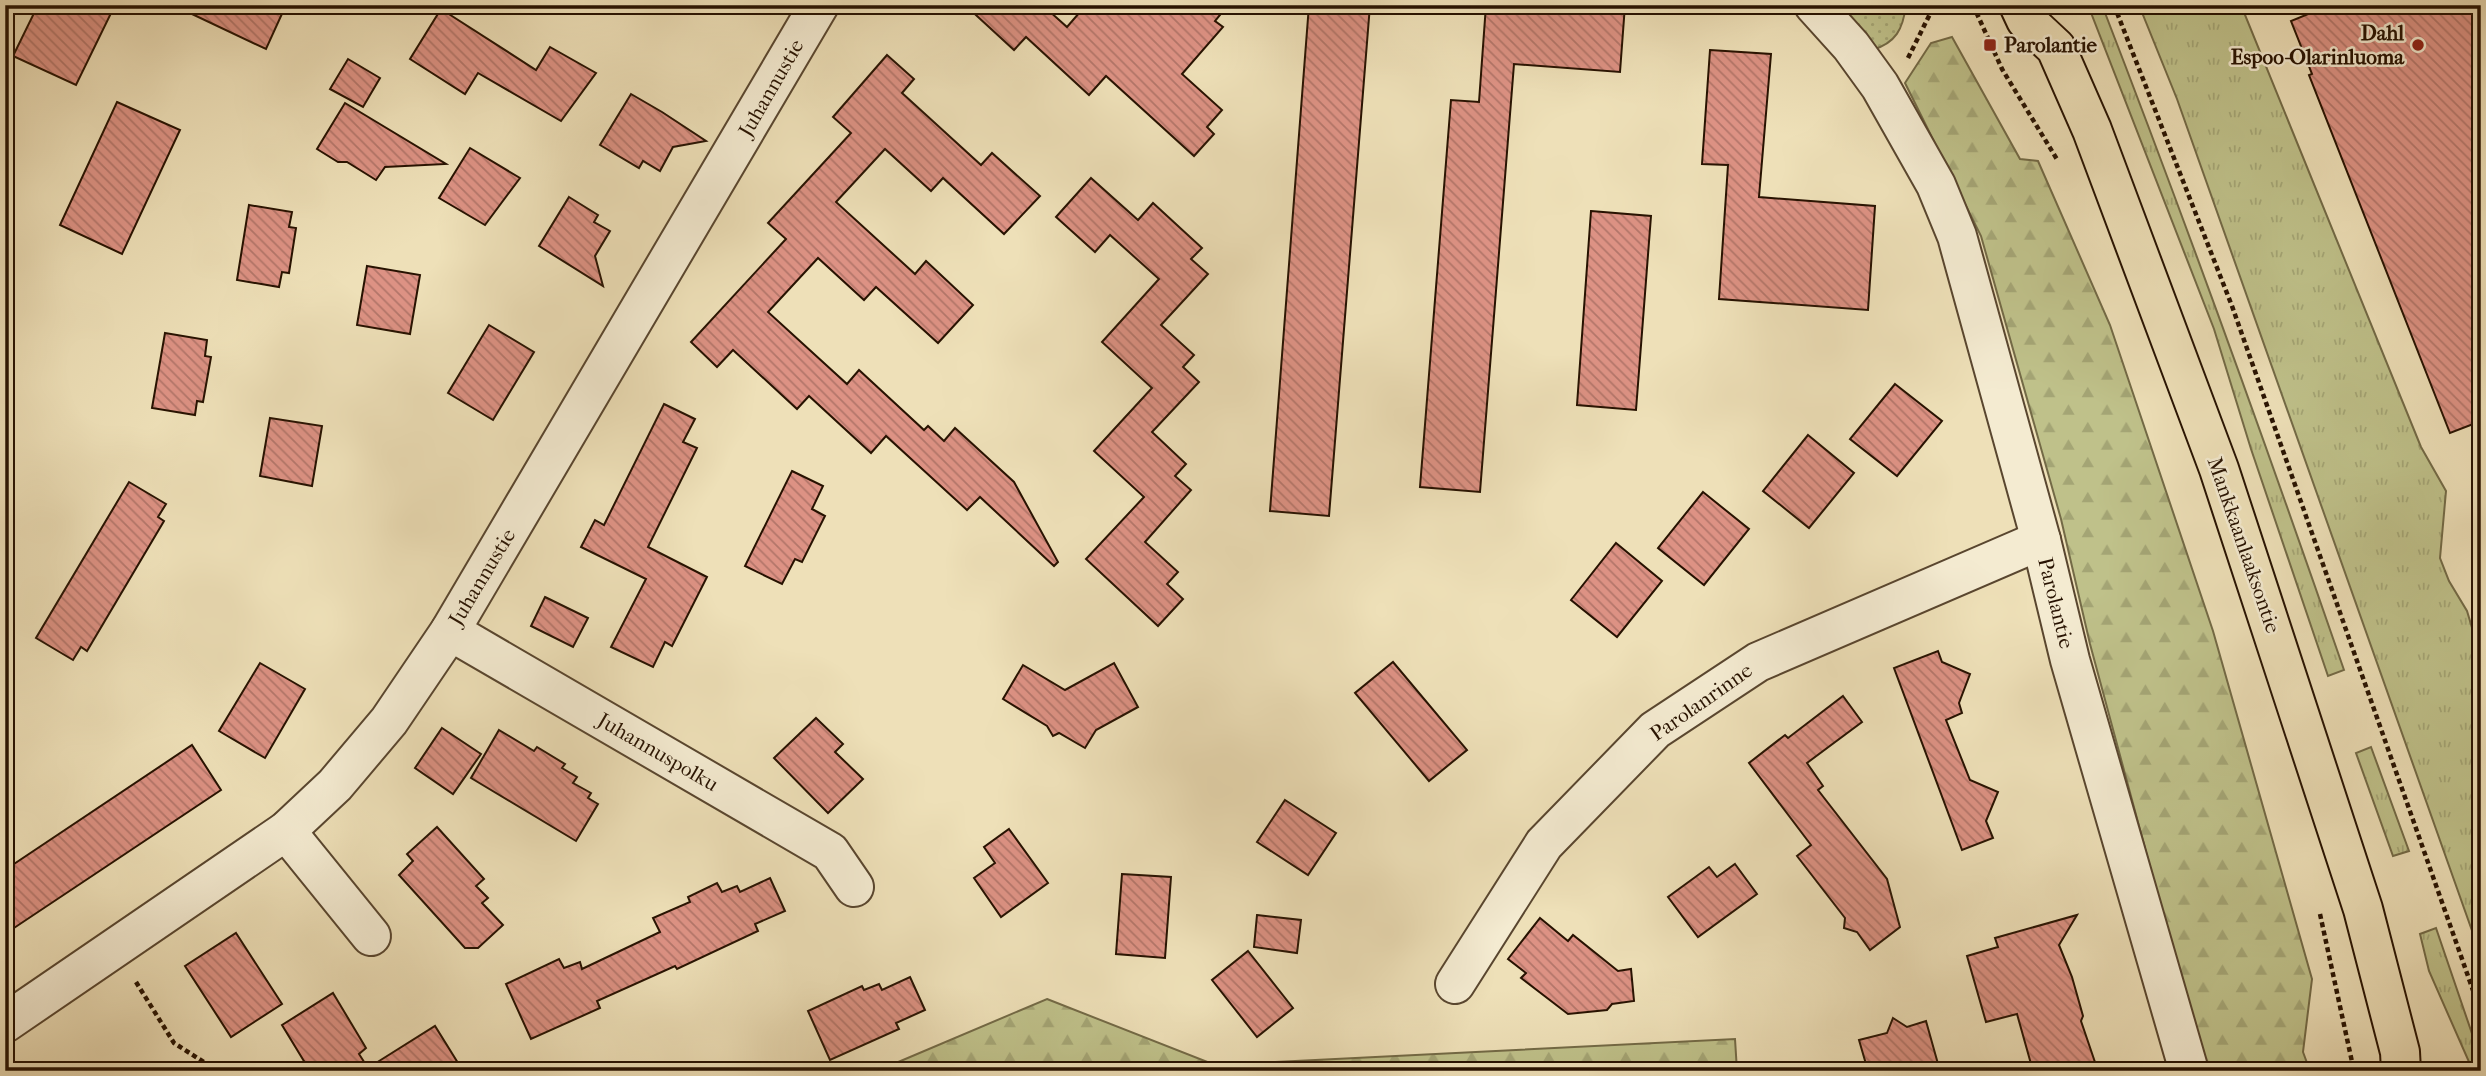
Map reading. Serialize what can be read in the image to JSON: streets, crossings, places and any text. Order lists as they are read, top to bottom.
{
  "streets": {
    "main road": ["Mankkaanlaaksontie"],
    "street": [
      "Juhannustie",
      "Parolantie",
      "Parolanrinne",
      "Juhannuspolku"
    ]
  },
  "crossings": [
    ["Juhannustie", "Juhannuspolku"],
    ["Parolantie", "Parolanrinne"]
  ],
  "places": {
    "transit": ["Parolantie"],
    "other": ["Dahl Espoo-Olarinluoma"]
  }
}
